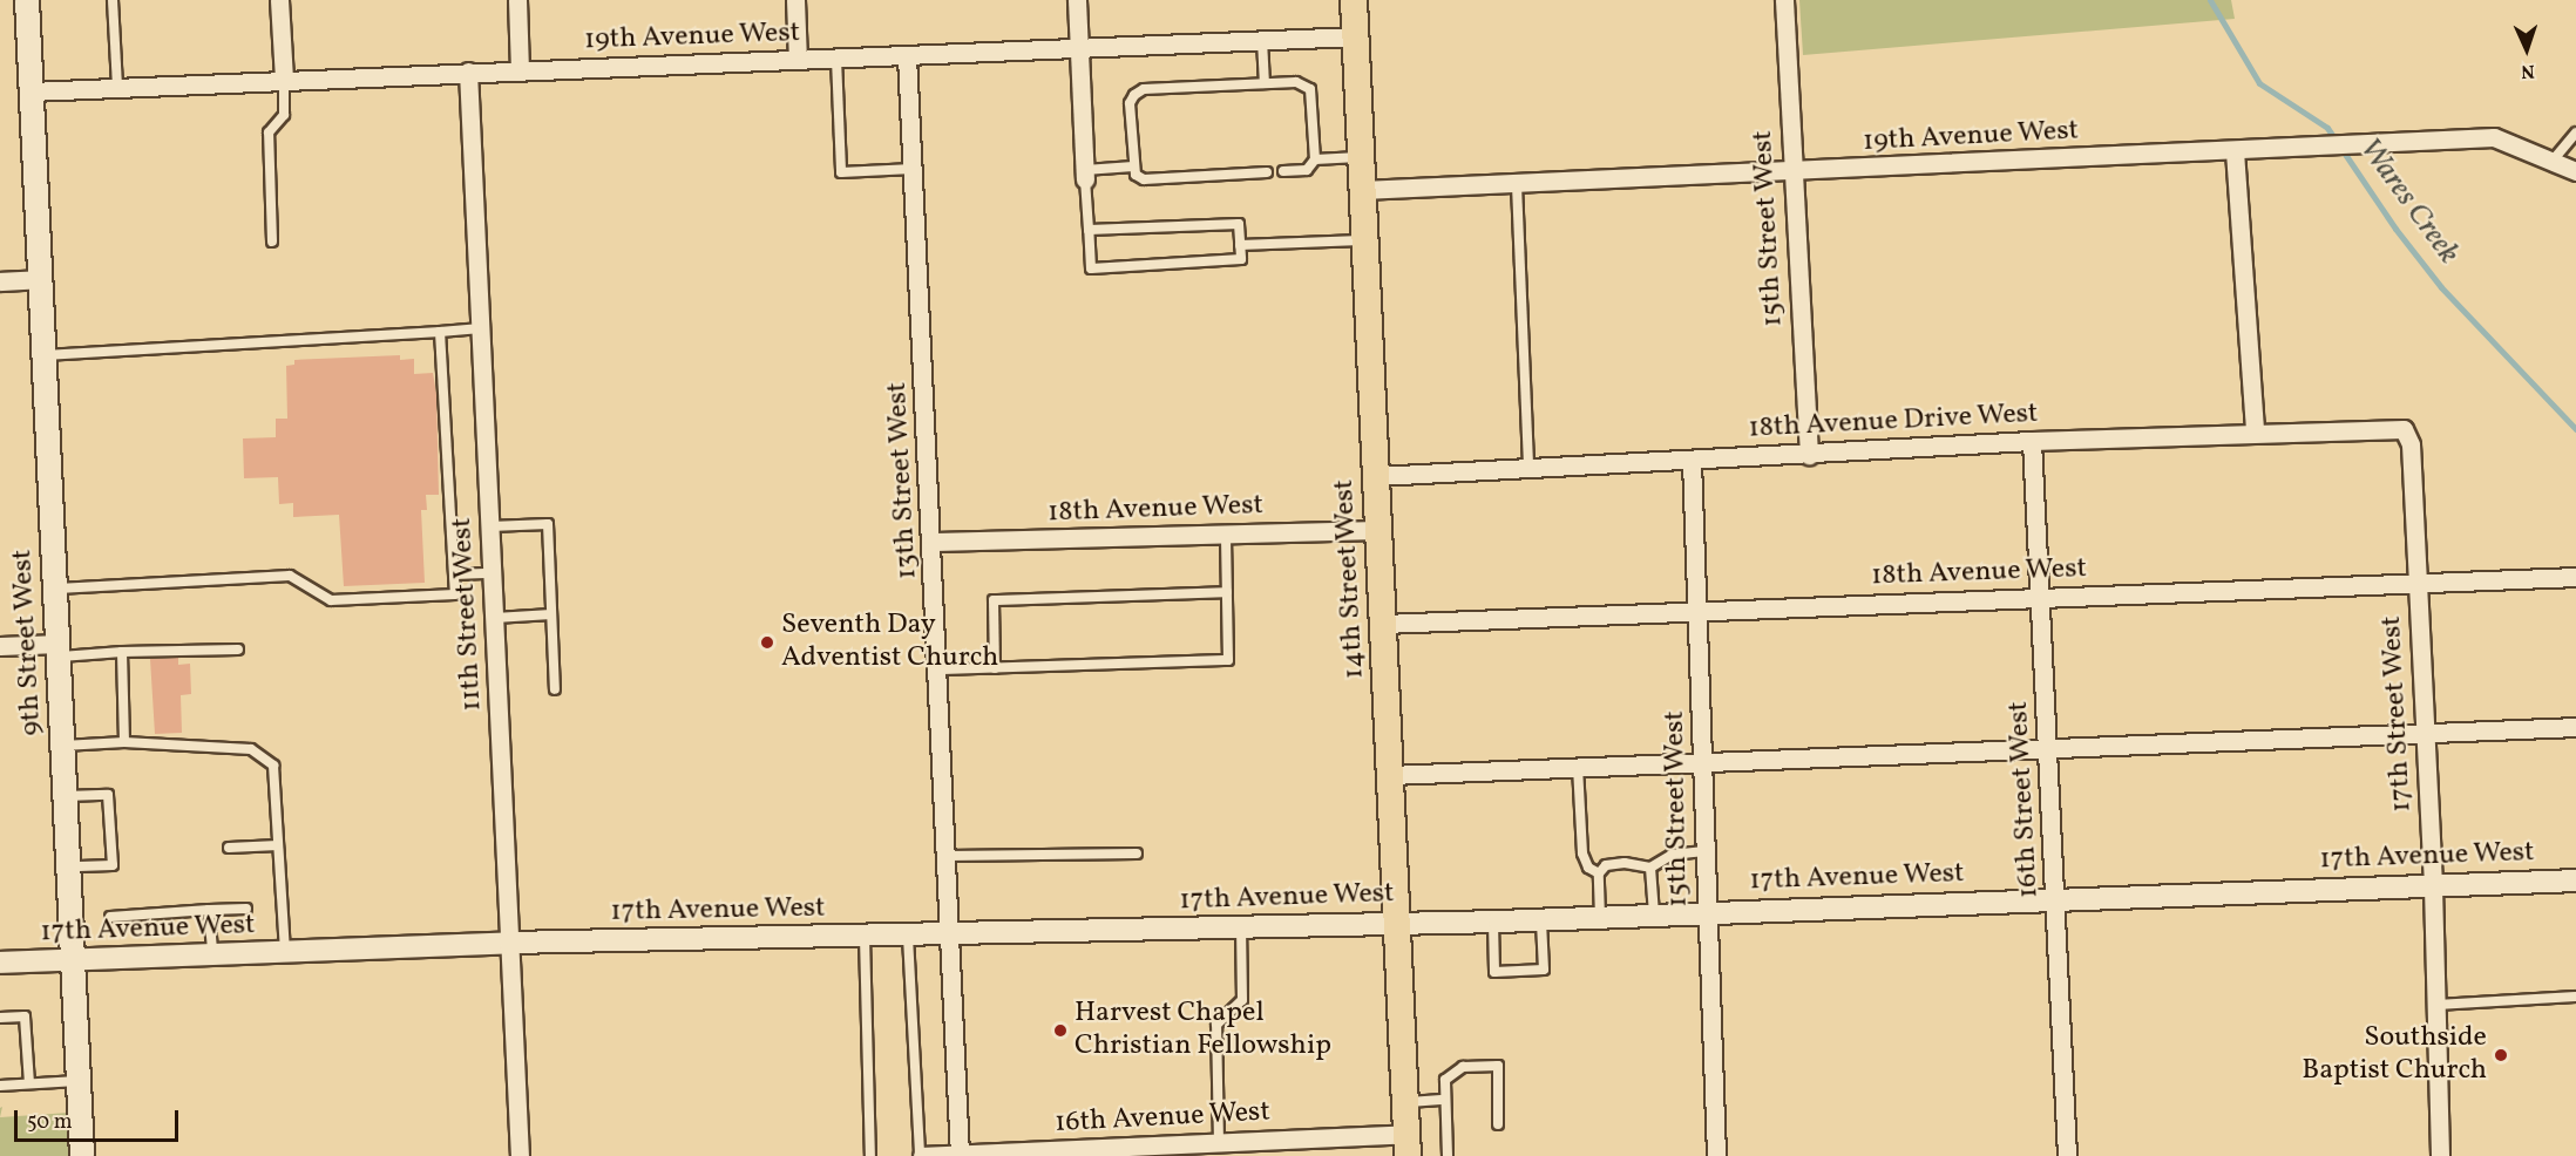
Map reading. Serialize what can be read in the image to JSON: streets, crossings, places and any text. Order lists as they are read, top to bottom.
{
  "streets": {
    "main road": ["14th Street West", "9th Street West"],
    "street": [
      "19th Avenue West",
      "15th Street West",
      "18th Avenue Drive West",
      "13th Street West",
      "18th Avenue West",
      "11th Street West",
      "17th Street West",
      "16th Street West",
      "17th Avenue West",
      "16th Avenue West"
    ]
  },
  "crossings": [
    ["19th Avenue West", "15th Street West"],
    ["19th Avenue West", "13th Street West"],
    ["19th Avenue West", "14th Street West"],
    ["19th Avenue West", "11th Street West"],
    ["19th Avenue West", "9th Street West"],
    ["15th Street West", "18th Avenue Drive West"],
    ["15th Street West", "18th Avenue West"],
    ["15th Street West", "17th Avenue West"],
    ["18th Avenue Drive West", "14th Street West"],
    ["18th Avenue Drive West", "17th Street West"],
    ["18th Avenue Drive West", "16th Street West"],
    ["13th Street West", "18th Avenue West"],
    ["13th Street West", "17th Avenue West"],
    ["13th Street West", "16th Avenue West"],
    ["18th Avenue West", "14th Street West"],
    ["18th Avenue West", "17th Street West"],
    ["18th Avenue West", "16th Street West"],
    ["14th Street West", "17th Avenue West"],
    ["14th Street West", "16th Avenue West"],
    ["11th Street West", "17th Avenue West"],
    ["9th Street West", "17th Avenue West"],
    ["17th Street West", "17th Avenue West"],
    ["16th Street West", "17th Avenue West"]
  ],
  "water": ["Wares Creek"],
  "places": ["Seventh Day Adventist Church", "Harvest Chapel Christian Fellowship", "Southside Baptist Church"],
  "scale_bar": "50 m",
  "north": "bottom"
}
